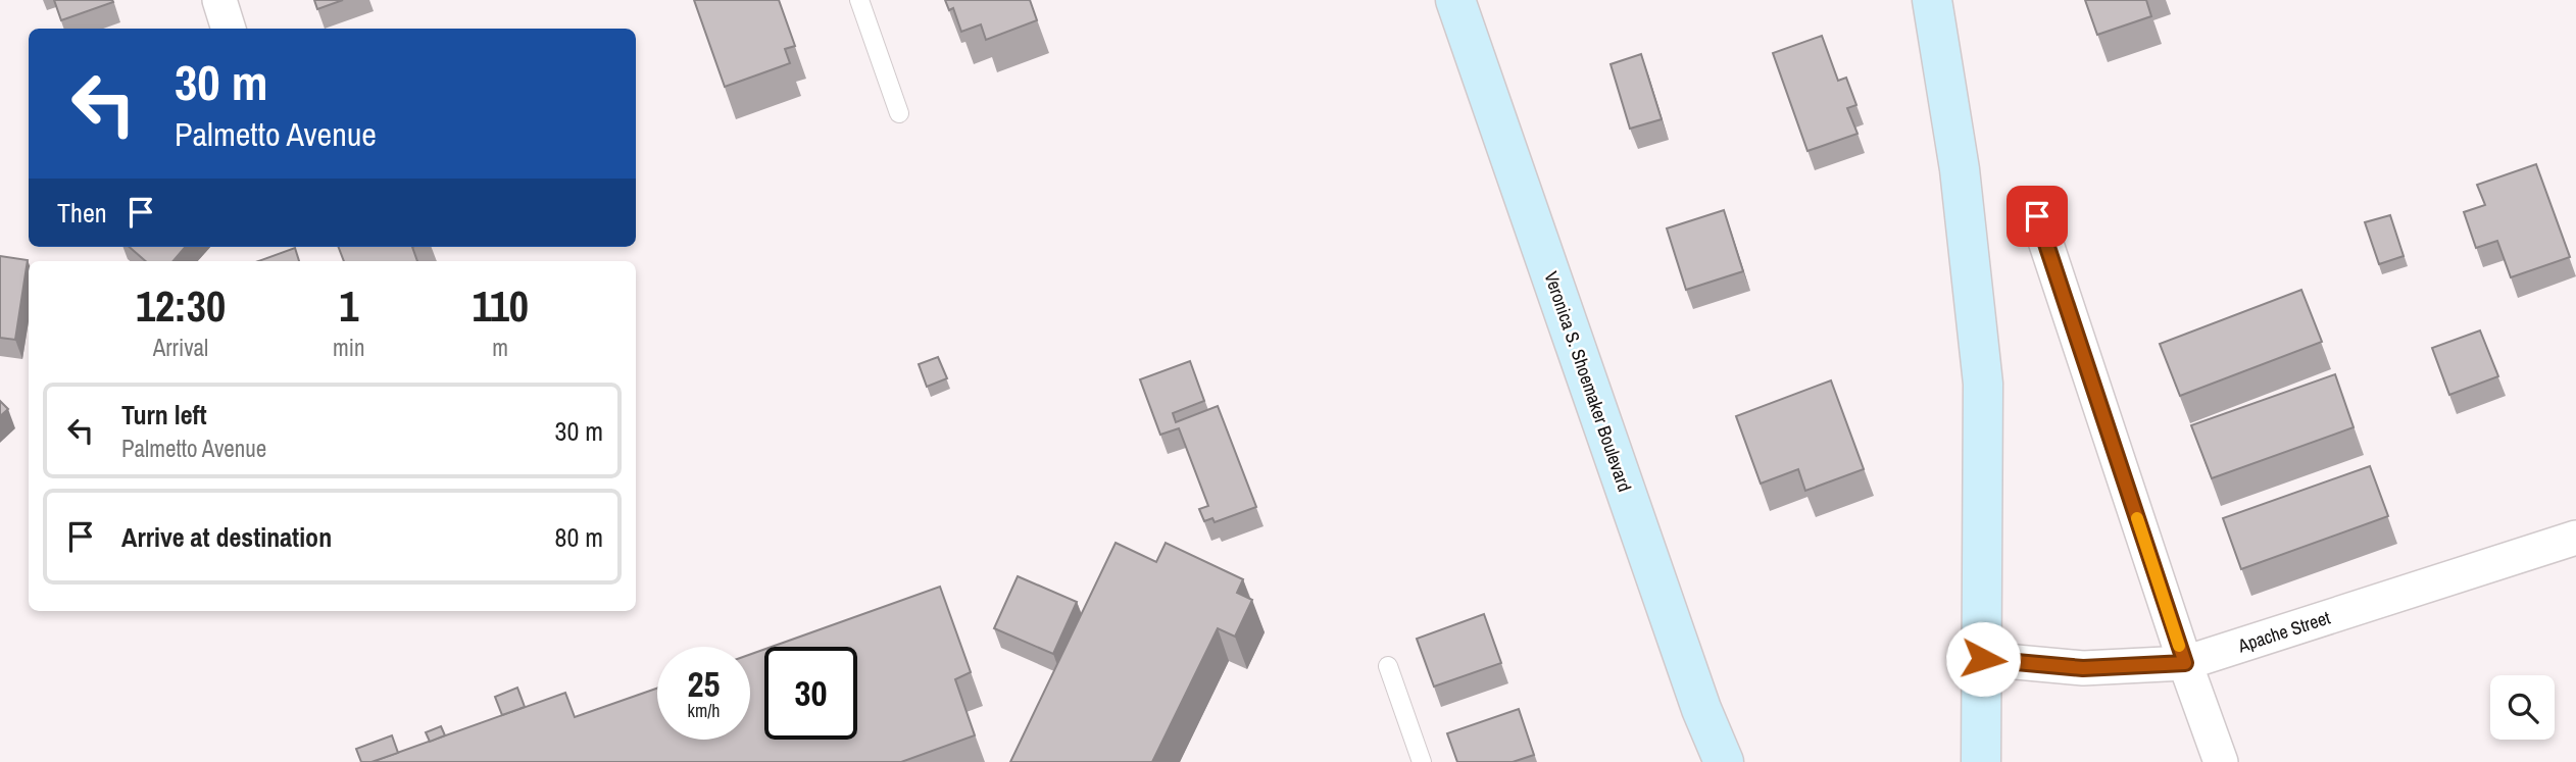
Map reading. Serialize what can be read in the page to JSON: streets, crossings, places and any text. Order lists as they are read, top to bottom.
{
  "streets": {
    "street": ["Veronica S. Shoemaker Boulevard", "Apache Street"]
  },
  "page": {
    "turn": ["30 m", "Palmetto Avenue"],
    "then": "Then",
    "eta": [
      "12:30",
      "Arrival",
      "1",
      "min",
      "110",
      "m"
    ],
    "list": [
      {
        "name": "Turn left",
        "note": "Palmetto Avenue",
        "value": "30 m"
      },
      {
        "name": "Arrive at destination",
        "value": "80 m"
      }
    ],
    "speed": "25 km/h",
    "limit": "30"
  }
}
